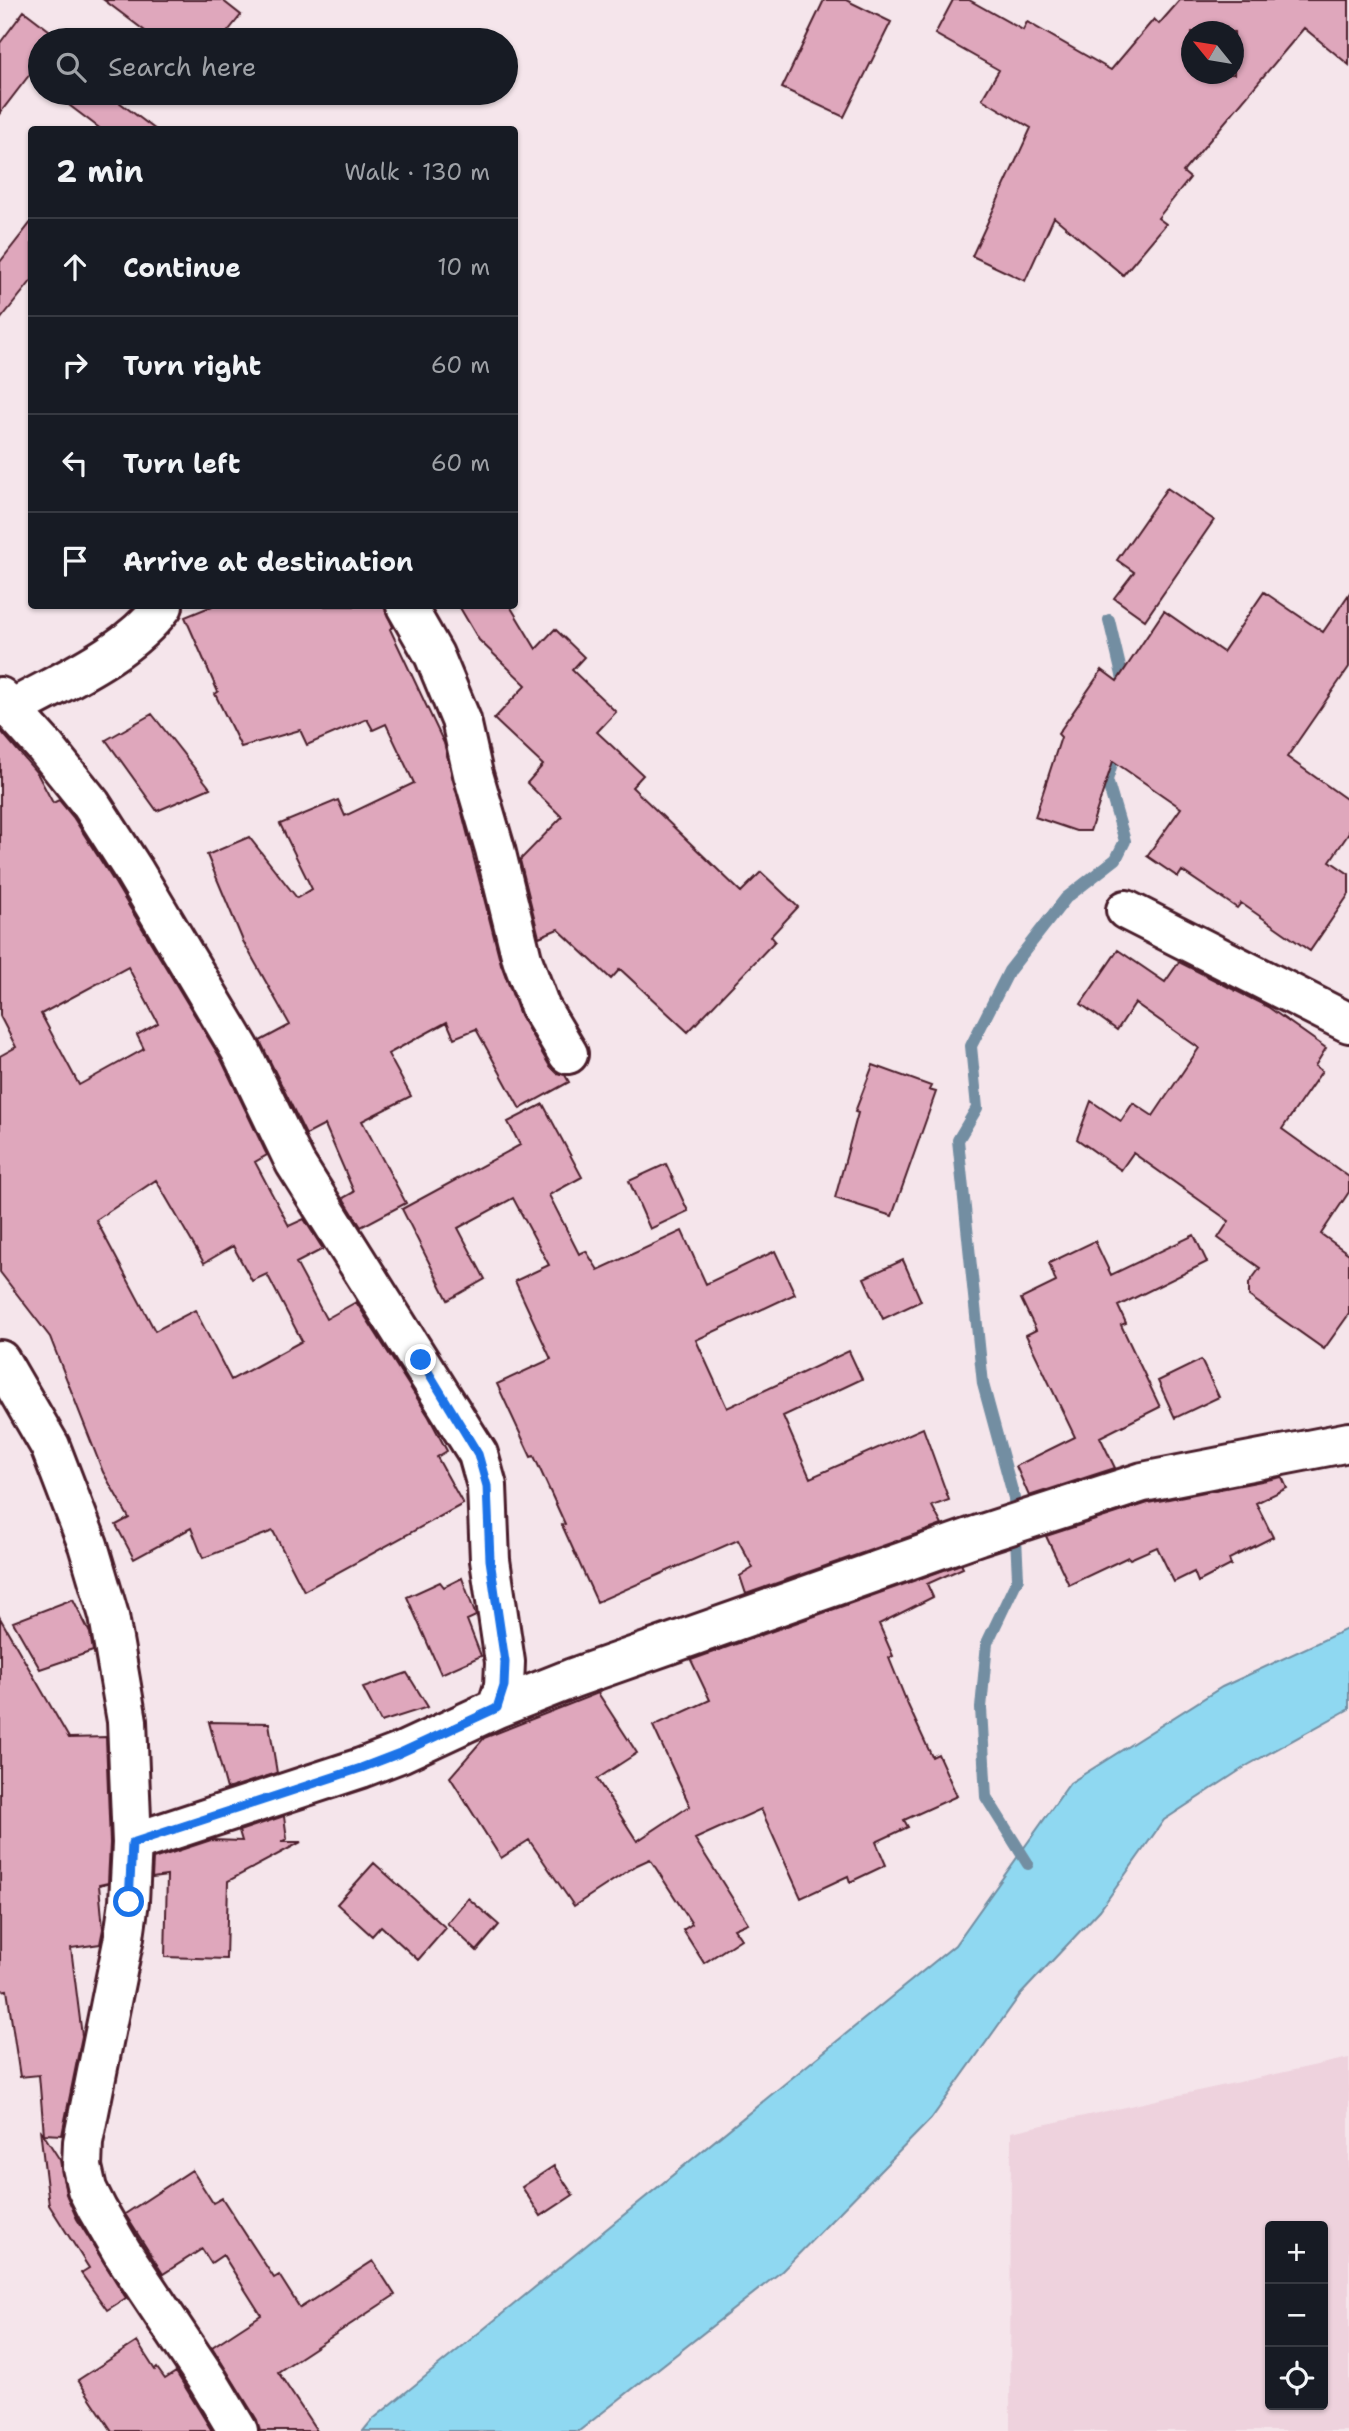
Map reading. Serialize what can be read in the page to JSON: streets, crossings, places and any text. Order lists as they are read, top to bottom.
{
  "north": "top left",
  "page": {
    "search": "Search here",
    "heading": ["2 min", "Walk · 130 m"],
    "list": [
      ["Continue", "10 m"],
      ["Turn right", "60 m"],
      ["Turn left", "60 m"],
      "Arrive at destination"
    ],
    "map_buttons": ["+", "−"]
  }
}
